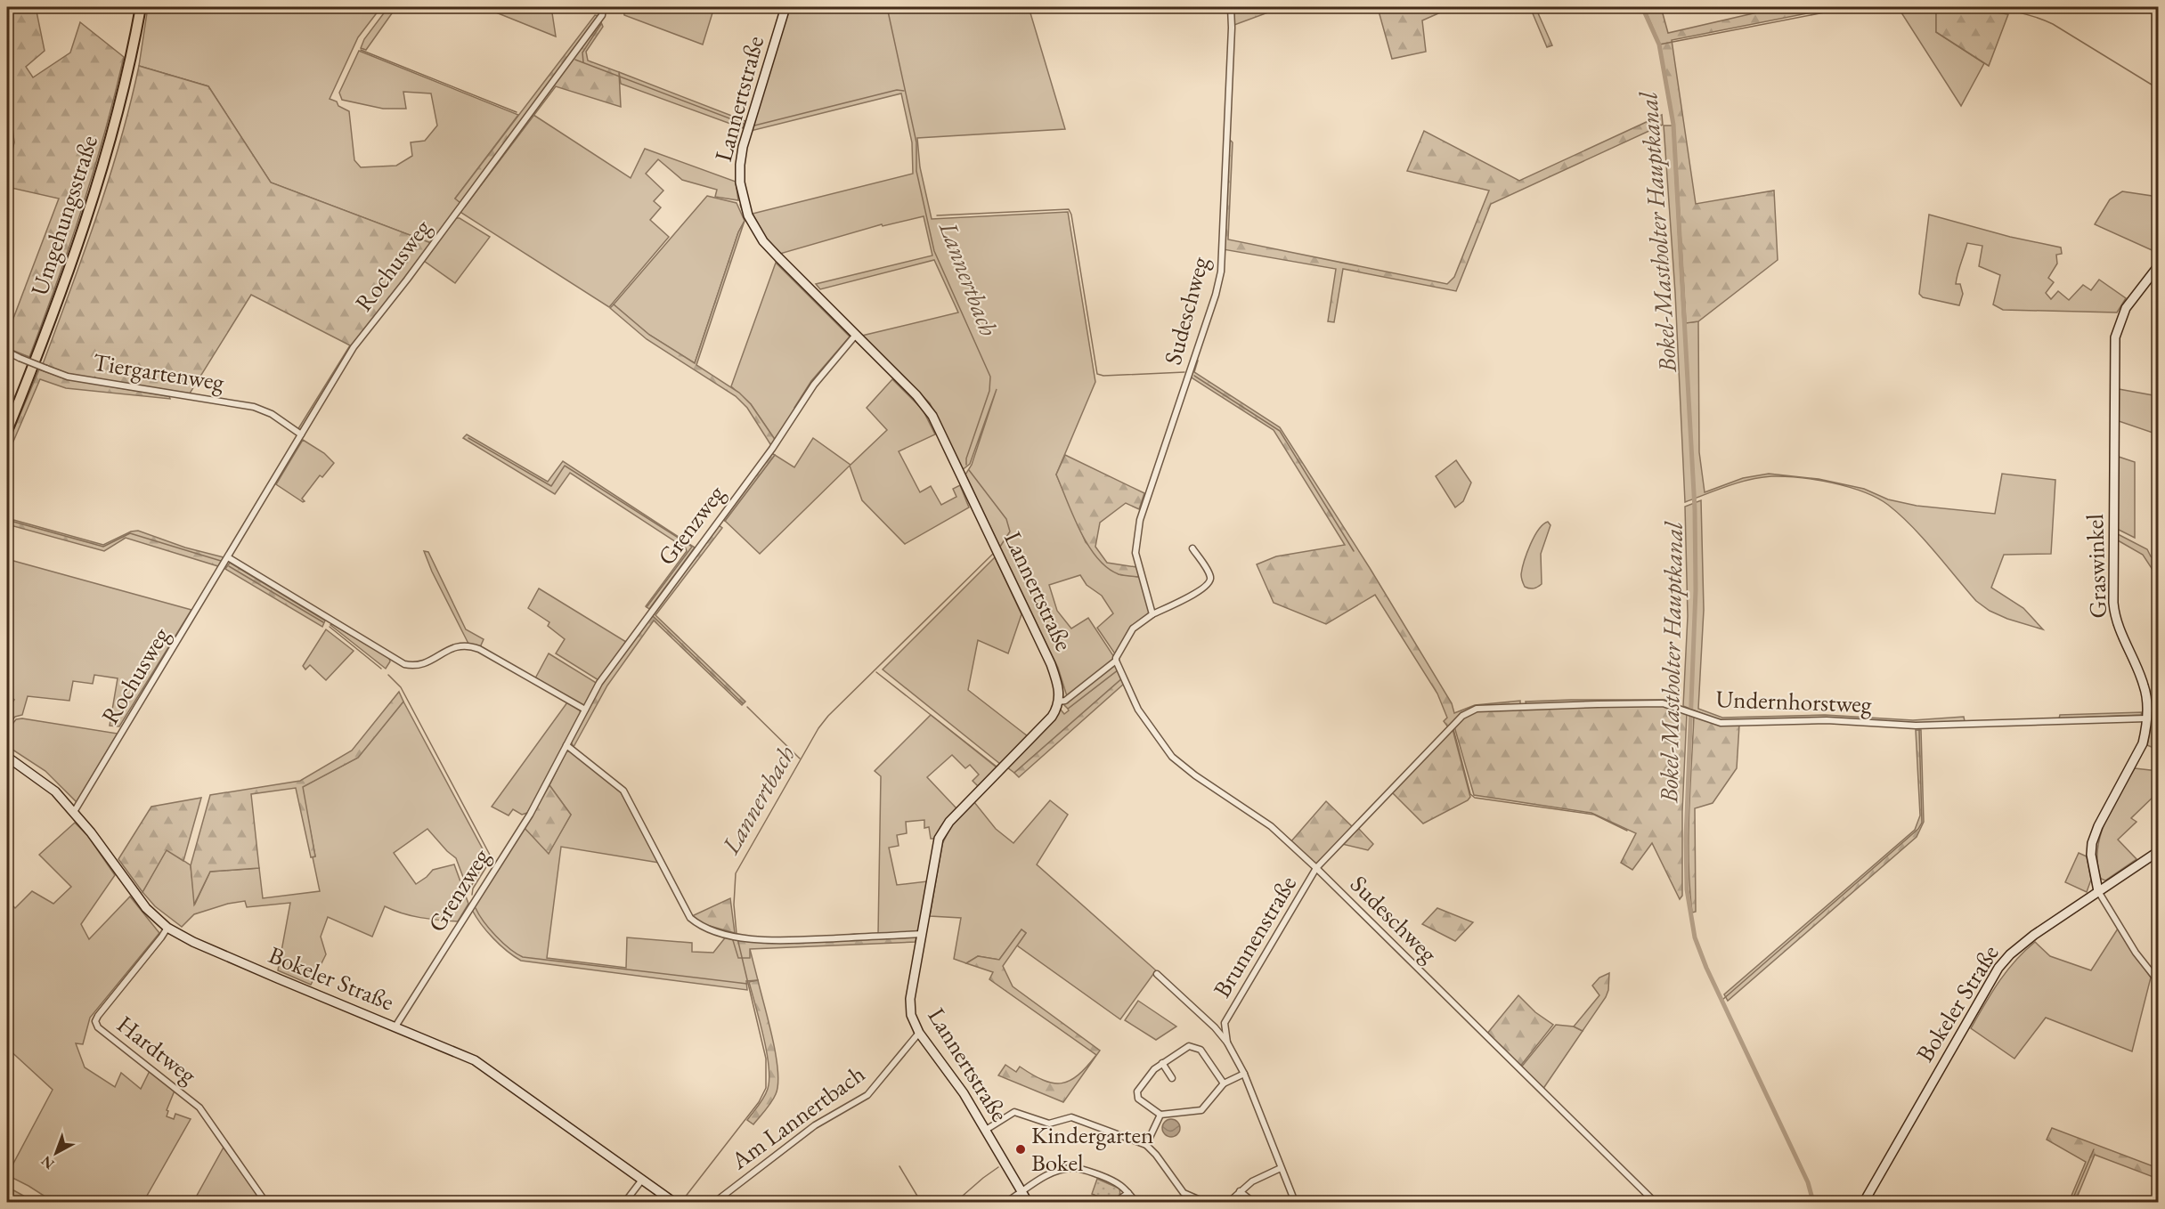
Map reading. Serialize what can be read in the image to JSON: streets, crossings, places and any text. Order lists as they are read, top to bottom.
{
  "streets": {
    "main road": ["Umgehungsstraße"],
    "street": [
      "Lannertstraße",
      "Rochusweg",
      "Sudeschweg",
      "Tiergartenweg",
      "Grenzweg",
      "Graswinkel",
      "Undernhorstweg",
      "Brunnenstraße",
      "Bokeler Straße",
      "Hardtweg",
      "Am Lannertbach"
    ]
  },
  "crossings": [
    ["Lannertstraße", "Grenzweg"],
    ["Lannertstraße", "Am Lannertbach"],
    ["Rochusweg", "Tiergartenweg"],
    ["Rochusweg", "Bokeler Straße"],
    ["Sudeschweg", "Undernhorstweg"],
    ["Sudeschweg", "Brunnenstraße"],
    ["Grenzweg", "Bokeler Straße"],
    ["Graswinkel", "Undernhorstweg"],
    ["Graswinkel", "Bokeler Straße"],
    ["Undernhorstweg", "Brunnenstraße"],
    ["Bokeler Straße", "Hardtweg"]
  ],
  "water": ["Bokel-Mastholter Hauptkanal", "Lannertbach"],
  "places": ["Kindergarten Bokel"],
  "north": "bottom left"
}
